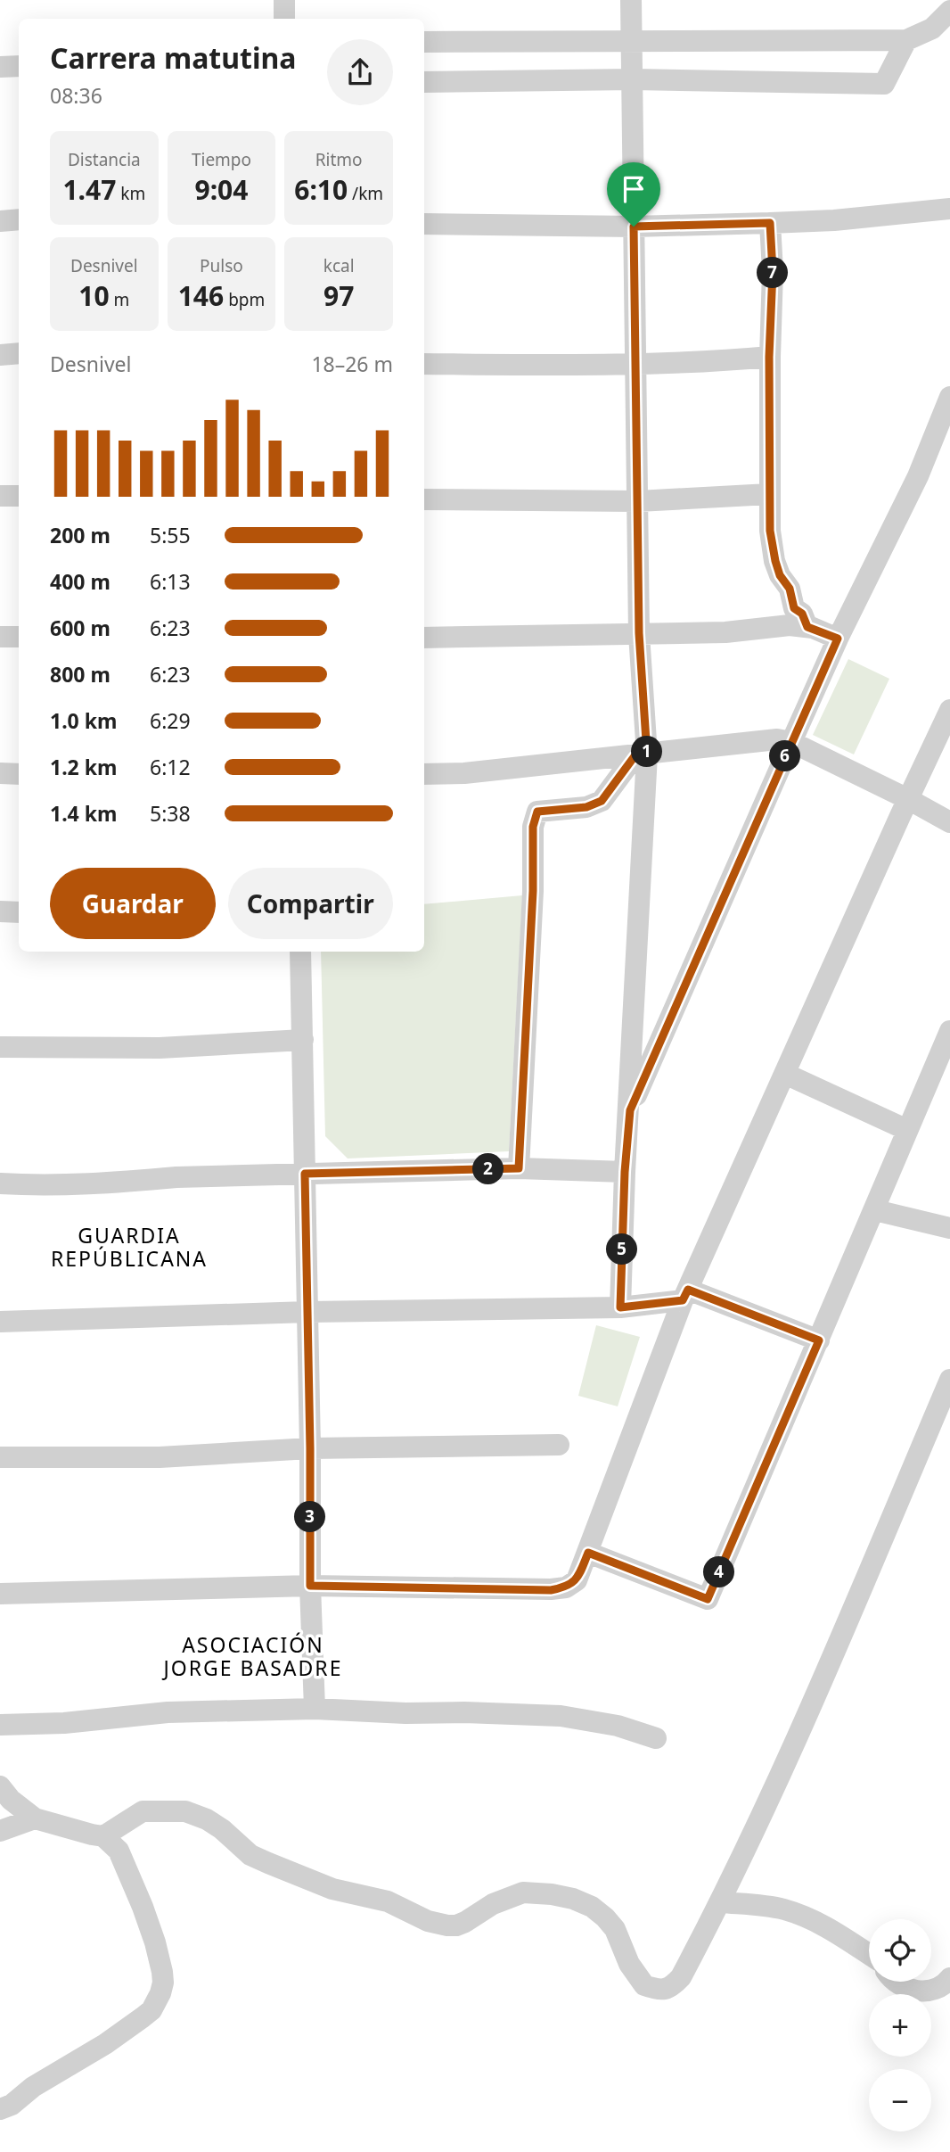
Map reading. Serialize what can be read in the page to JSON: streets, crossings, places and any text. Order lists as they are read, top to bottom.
{
  "districts": ["GUARDIA REPÚBLICANA", "ASOCIACIÓN JORGE BASADRE"],
  "page": {
    "heading": ["Carrera matutina", "08:36"],
    "stats": [
      ["Distancia", "1.47 km"],
      ["Tiempo", "9:04"],
      ["Ritmo", "6:10 /km"],
      ["Desnivel", "10 m"],
      ["Pulso", "146 bpm"],
      ["kcal", "97"]
    ],
    "pins": [
      "7",
      "1",
      "6",
      "2",
      "5",
      "3",
      "4"
    ],
    "chart": ["Desnivel", "18–26 m"],
    "list": [
      {
        "name": "200 m",
        "note": "5:55"
      },
      {
        "name": "400 m",
        "note": "6:13"
      },
      {
        "name": "600 m",
        "note": "6:23"
      },
      {
        "name": "800 m",
        "note": "6:23"
      },
      {
        "name": "1.0 km",
        "note": "6:29"
      },
      {
        "name": "1.2 km",
        "note": "6:12"
      },
      {
        "name": "1.4 km",
        "note": "5:38"
      }
    ],
    "buttons": ["Guardar", "Compartir"],
    "map_buttons": ["+", "−"]
  }
}
